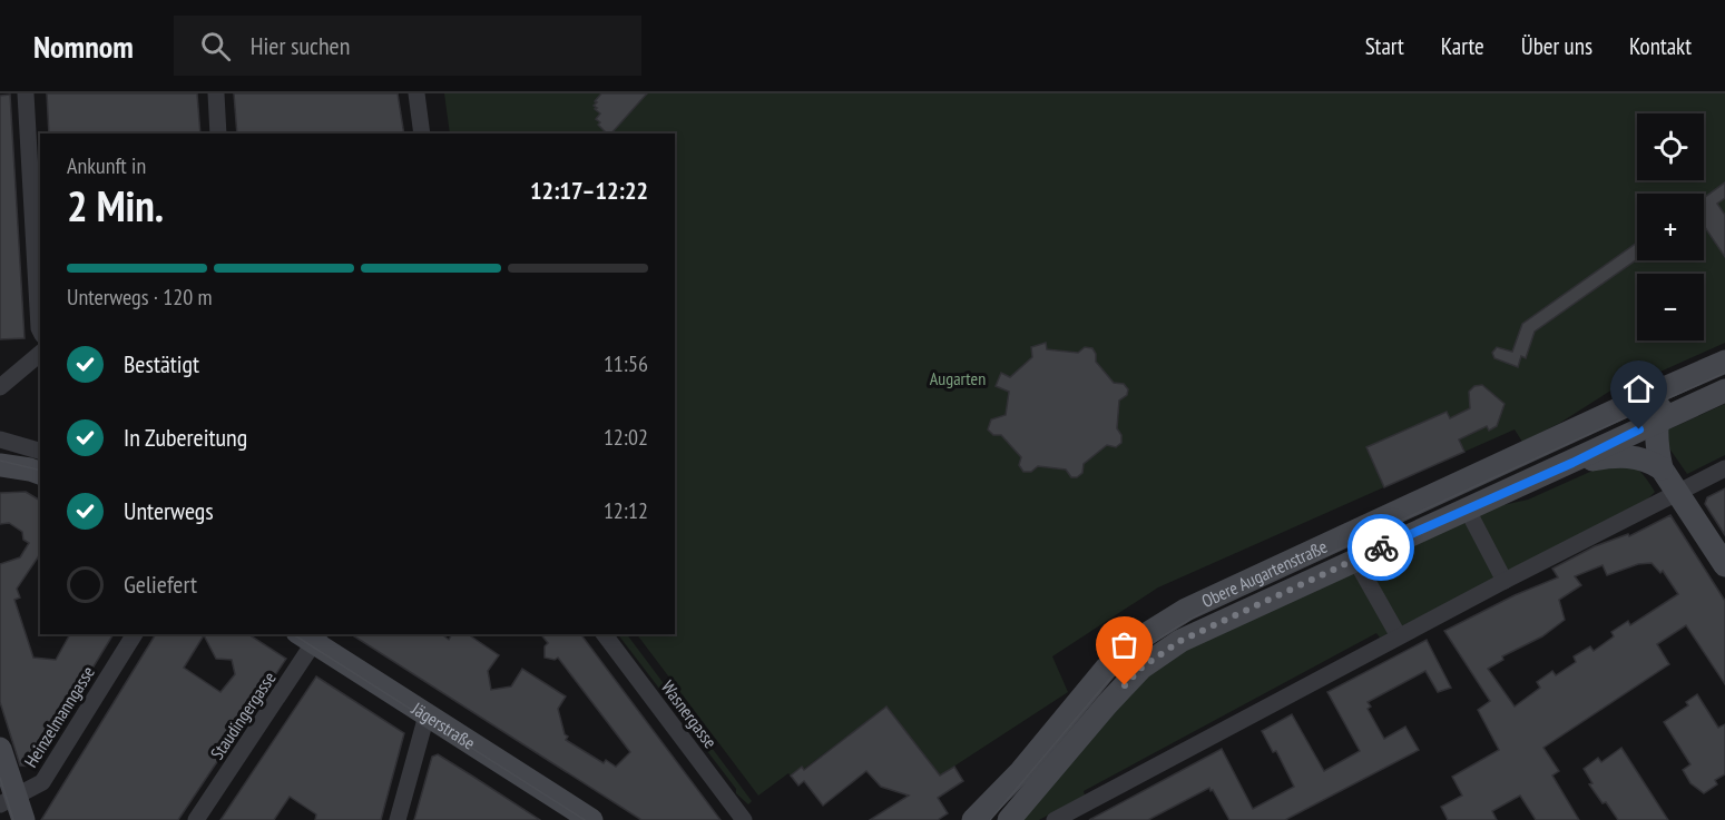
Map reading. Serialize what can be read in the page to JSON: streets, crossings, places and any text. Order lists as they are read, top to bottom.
{
  "streets": {
    "street": [
      "Obere Augartenstraße",
      "Wasnergasse",
      "Staudingergasse",
      "Heinzelmanngasse",
      "Jägerstraße"
    ]
  },
  "crossings": [
    ["Staudingergasse", "Jägerstraße"]
  ],
  "parks": ["Augarten"],
  "page": {
    "header": "Nomnom",
    "search": "Hier suchen",
    "nav": [
      "Start",
      "Karte",
      "Über uns",
      "Kontakt"
    ],
    "map_buttons": ["+", "−"],
    "heading": ["2 Min.", "Ankunft in", "12:17–12:22"],
    "bar": "Unterwegs · 120 m",
    "list": [
      ["Bestätigt", "11:56"],
      ["In Zubereitung", "12:02"],
      ["Unterwegs", "12:12"],
      "Geliefert"
    ]
  }
}
